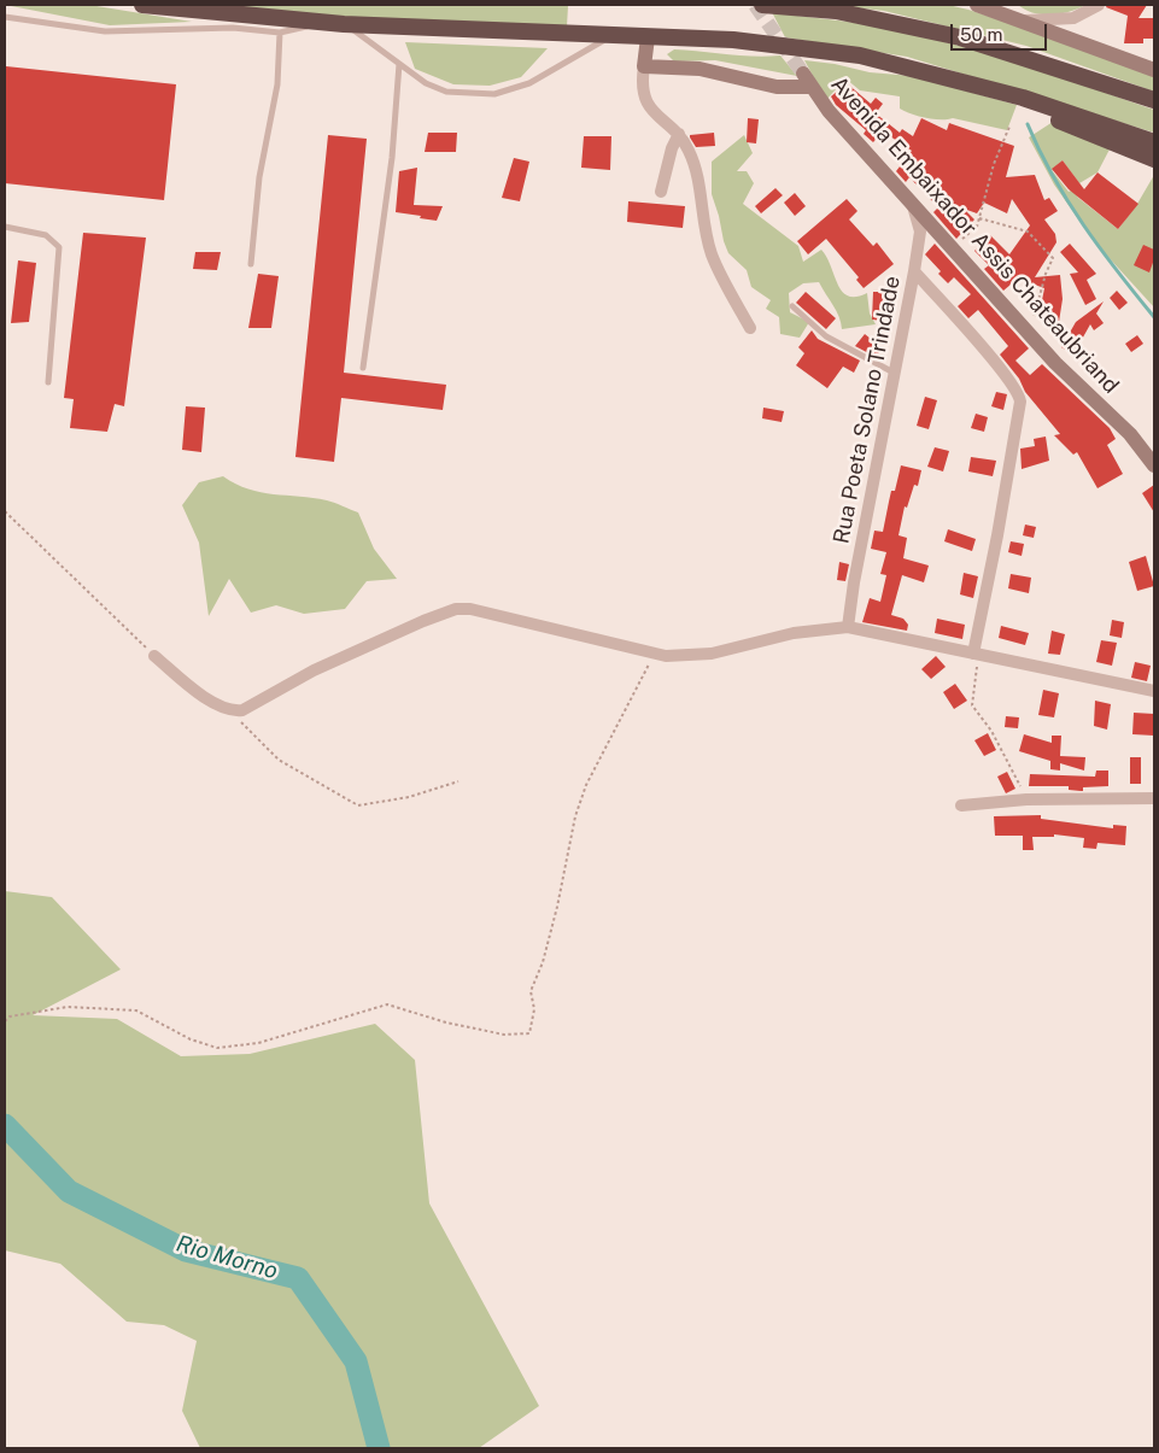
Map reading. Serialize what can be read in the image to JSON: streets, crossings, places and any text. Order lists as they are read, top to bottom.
{
  "streets": {
    "main road": ["Avenida Embaixador Assis Chateaubriand"],
    "street": ["Rua Poeta Solano Trindade"]
  },
  "crossings": [
    ["Avenida Embaixador Assis Chateaubriand", "Rua Poeta Solano Trindade"]
  ],
  "water": ["Rio Morno"],
  "scale_bar": "50 m"
}
